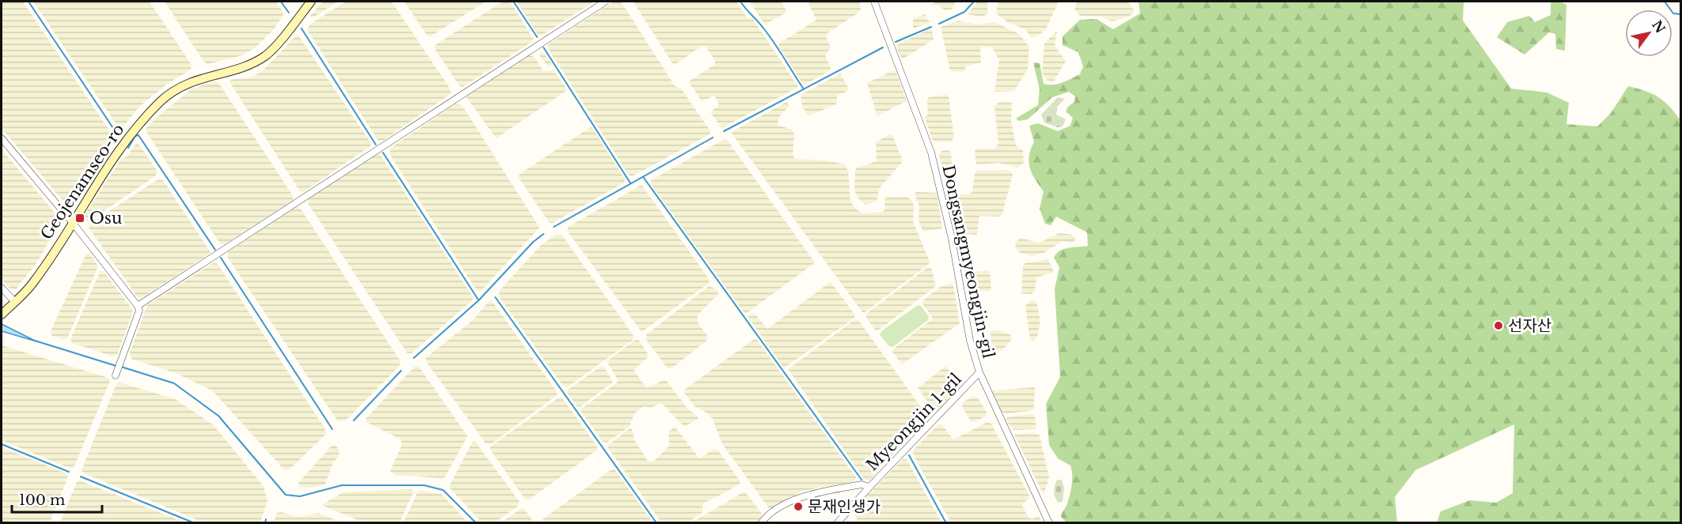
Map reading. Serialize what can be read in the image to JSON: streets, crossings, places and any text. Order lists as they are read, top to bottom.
{
  "streets": {
    "main road": ["Geojenamseo-ro"],
    "street": ["Dongsangmyeongjin-gil", "Myeongjin 1-gil"]
  },
  "crossings": [
    ["Dongsangmyeongjin-gil", "Myeongjin 1-gil"]
  ],
  "places": {
    "transit": ["Osu"],
    "other": ["선자산", "문재인생가"]
  },
  "scale_bar": "100 m",
  "north": "top right"
}
